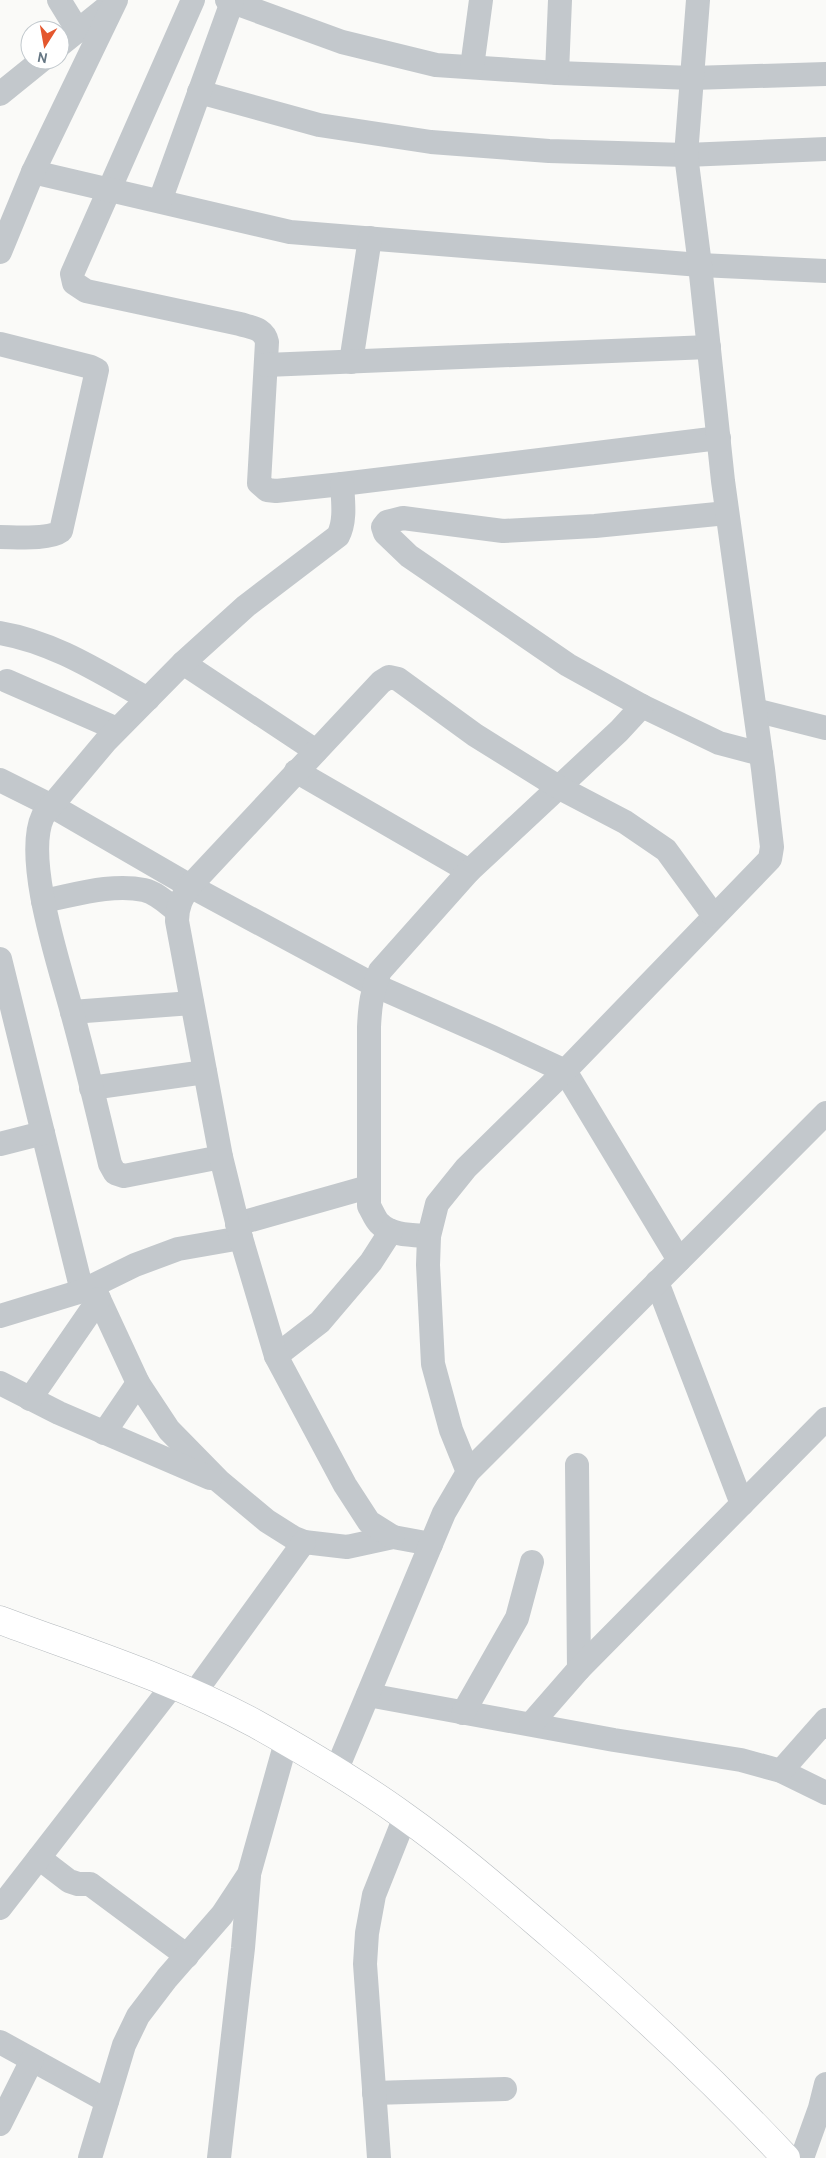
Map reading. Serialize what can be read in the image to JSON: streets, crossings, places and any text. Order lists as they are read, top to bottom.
{
  "north": "bottom"
}
